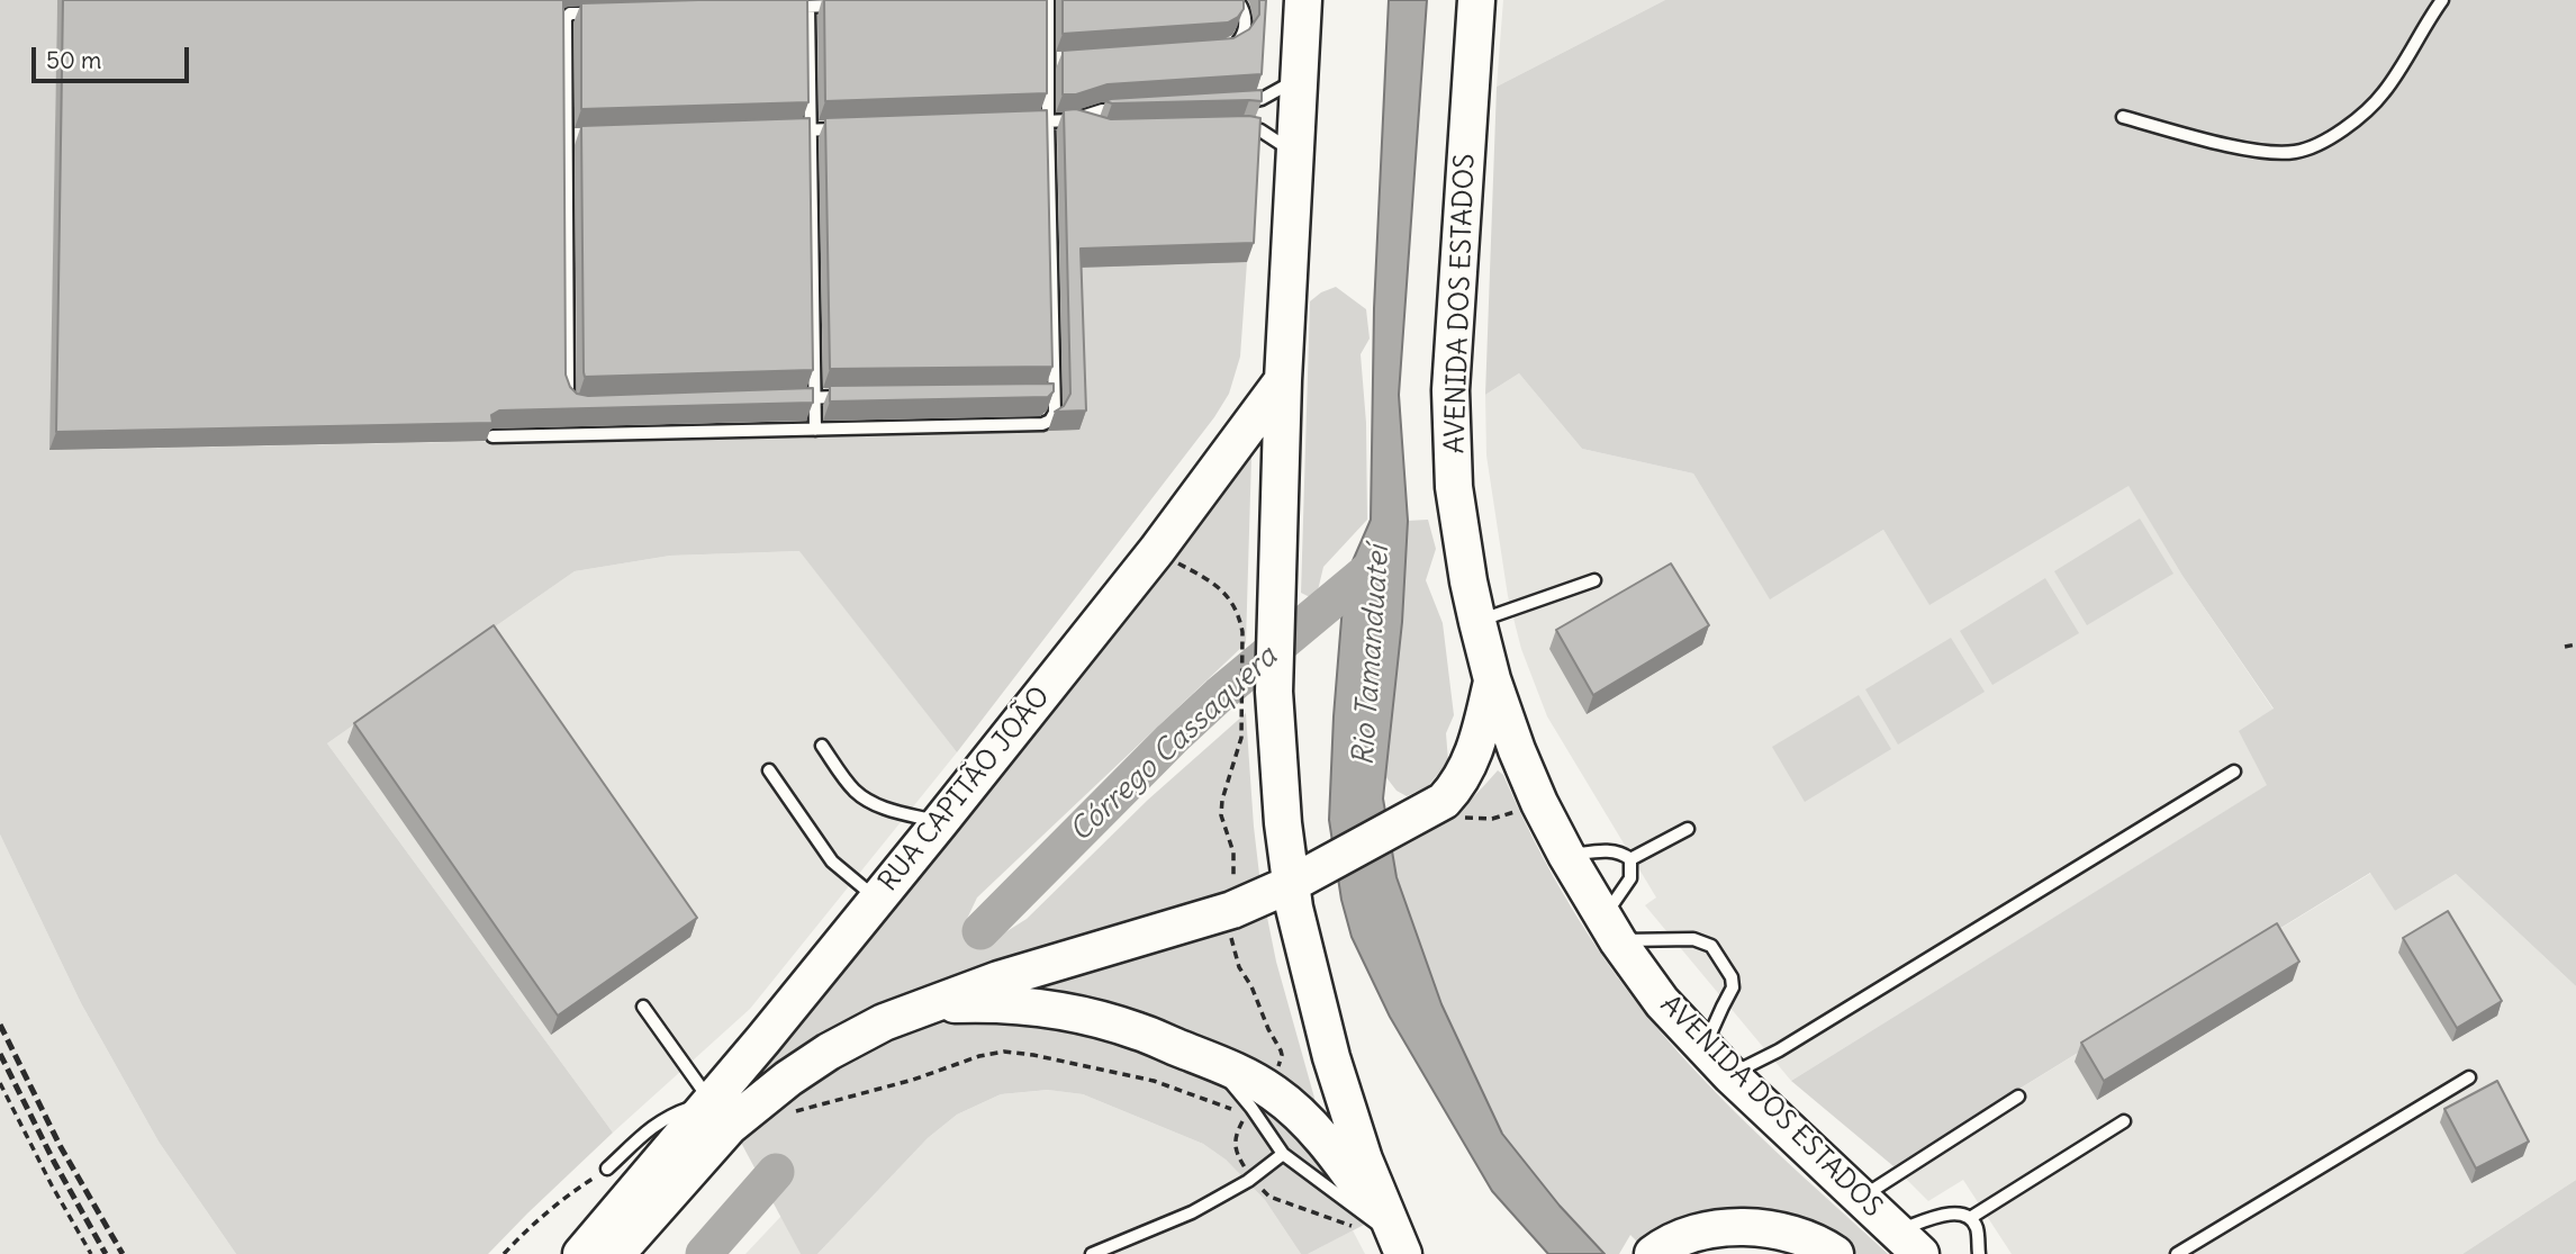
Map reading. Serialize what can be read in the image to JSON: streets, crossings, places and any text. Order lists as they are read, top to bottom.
{
  "streets": {
    "highway": ["AVENIDA DOS ESTADOS", "RUA CAPITÃO JOÃO"]
  },
  "water": ["Rio Tamanduateí", "Córrego Cassaquera"],
  "scale_bar": "50 m"
}
